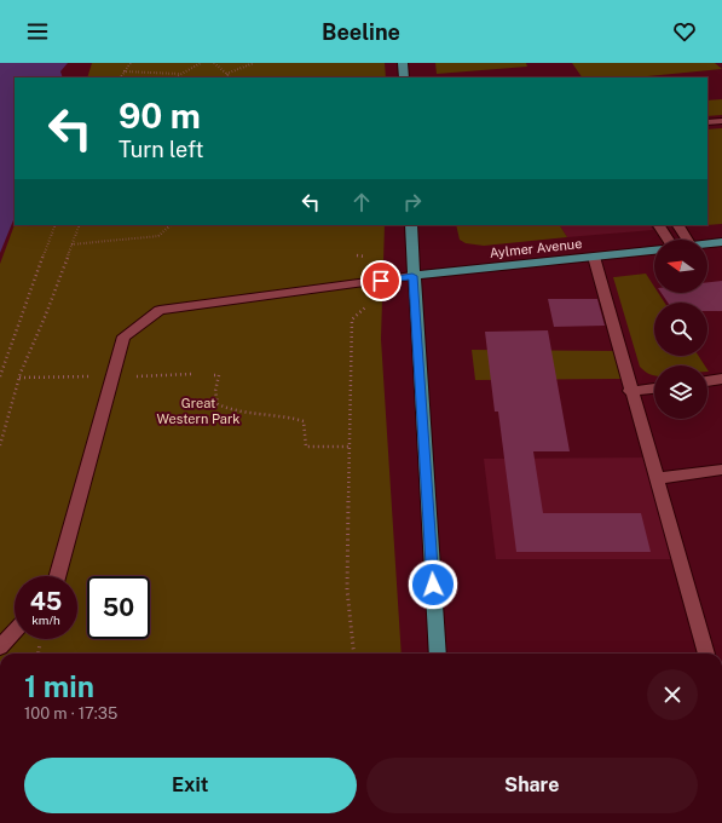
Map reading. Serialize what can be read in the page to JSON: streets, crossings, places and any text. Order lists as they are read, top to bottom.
{
  "streets": {
    "main road": ["Aylmer Avenue"]
  },
  "parks": ["Great Western Park"],
  "north": "left",
  "page": {
    "header": "Beeline",
    "turn": ["90 m", "Turn left"],
    "speed": "45 km/h",
    "limit": "50",
    "heading": ["1 min", "100 m · 17:35"],
    "buttons": ["Exit", "Share"]
  }
}
